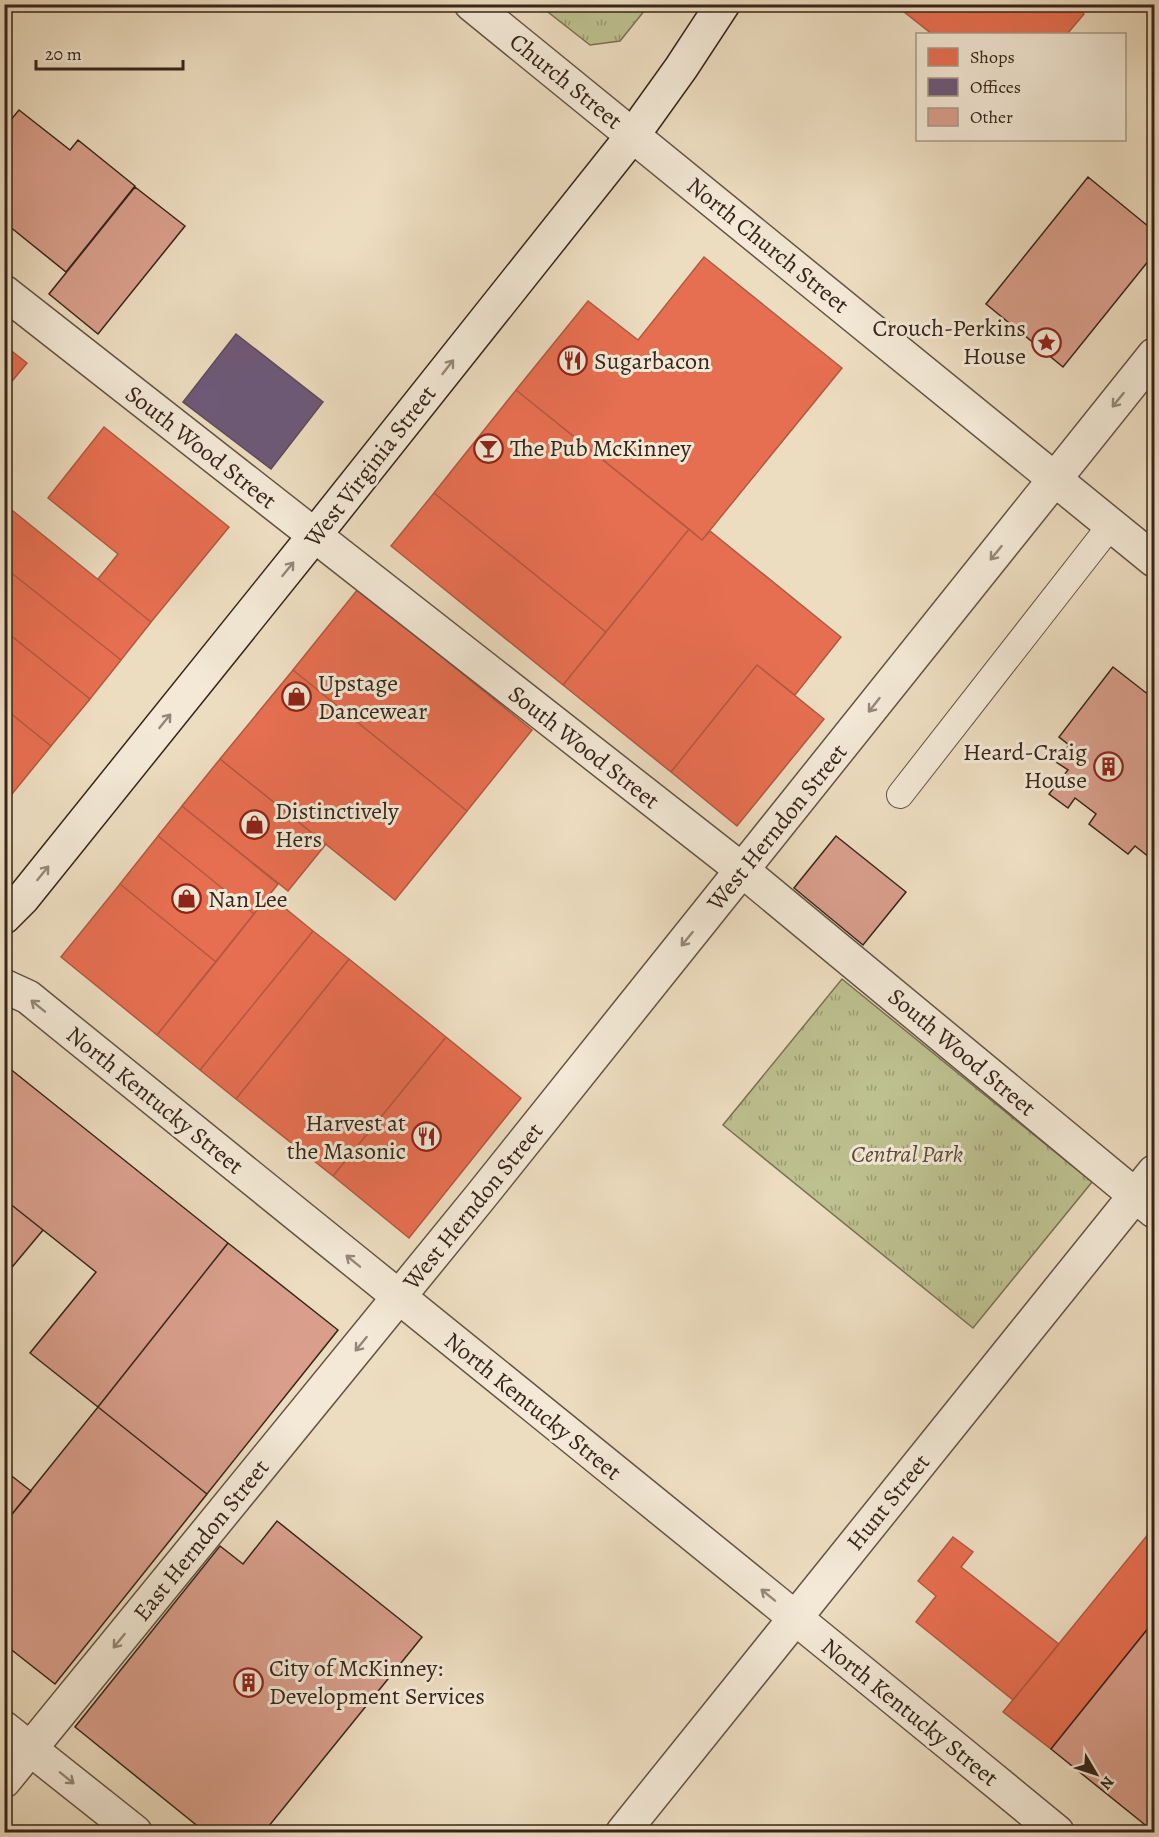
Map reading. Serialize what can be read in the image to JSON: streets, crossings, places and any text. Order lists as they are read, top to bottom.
{
  "streets": {
    "street": [
      "Church Street",
      "North Church Street",
      "South Wood Street",
      "West Virginia Street",
      "West Herndon Street",
      "North Kentucky Street",
      "Hunt Street",
      "East Herndon Street"
    ]
  },
  "crossings": [
    ["Church Street", "North Church Street"],
    ["Church Street", "West Virginia Street"],
    ["North Church Street", "West Virginia Street"],
    ["North Church Street", "West Herndon Street"],
    ["South Wood Street", "West Virginia Street"],
    ["South Wood Street", "West Herndon Street"],
    ["South Wood Street", "Hunt Street"],
    ["West Herndon Street", "North Kentucky Street"],
    ["West Herndon Street", "East Herndon Street"],
    ["North Kentucky Street", "Hunt Street"],
    ["North Kentucky Street", "East Herndon Street"]
  ],
  "one_way": [
    "West Virginia Street",
    "West Herndon Street",
    "North Kentucky Street",
    "East Herndon Street"
  ],
  "parks": ["Central Park"],
  "places": {
    "place": ["Crouch-Perkins House"],
    "restaurant": ["Sugarbacon", "Harvest at the Masonic"],
    "bar": ["The Pub McKinney"],
    "shop": ["Upstage Dancewear", "Distinctively Hers", "Nan Lee"],
    "building": ["Heard-Craig House", "City of McKinney: Development Services"]
  },
  "legend": ["Shops", "Offices", "Other"],
  "scale_bar": "20 m",
  "north": "bottom right"
}
